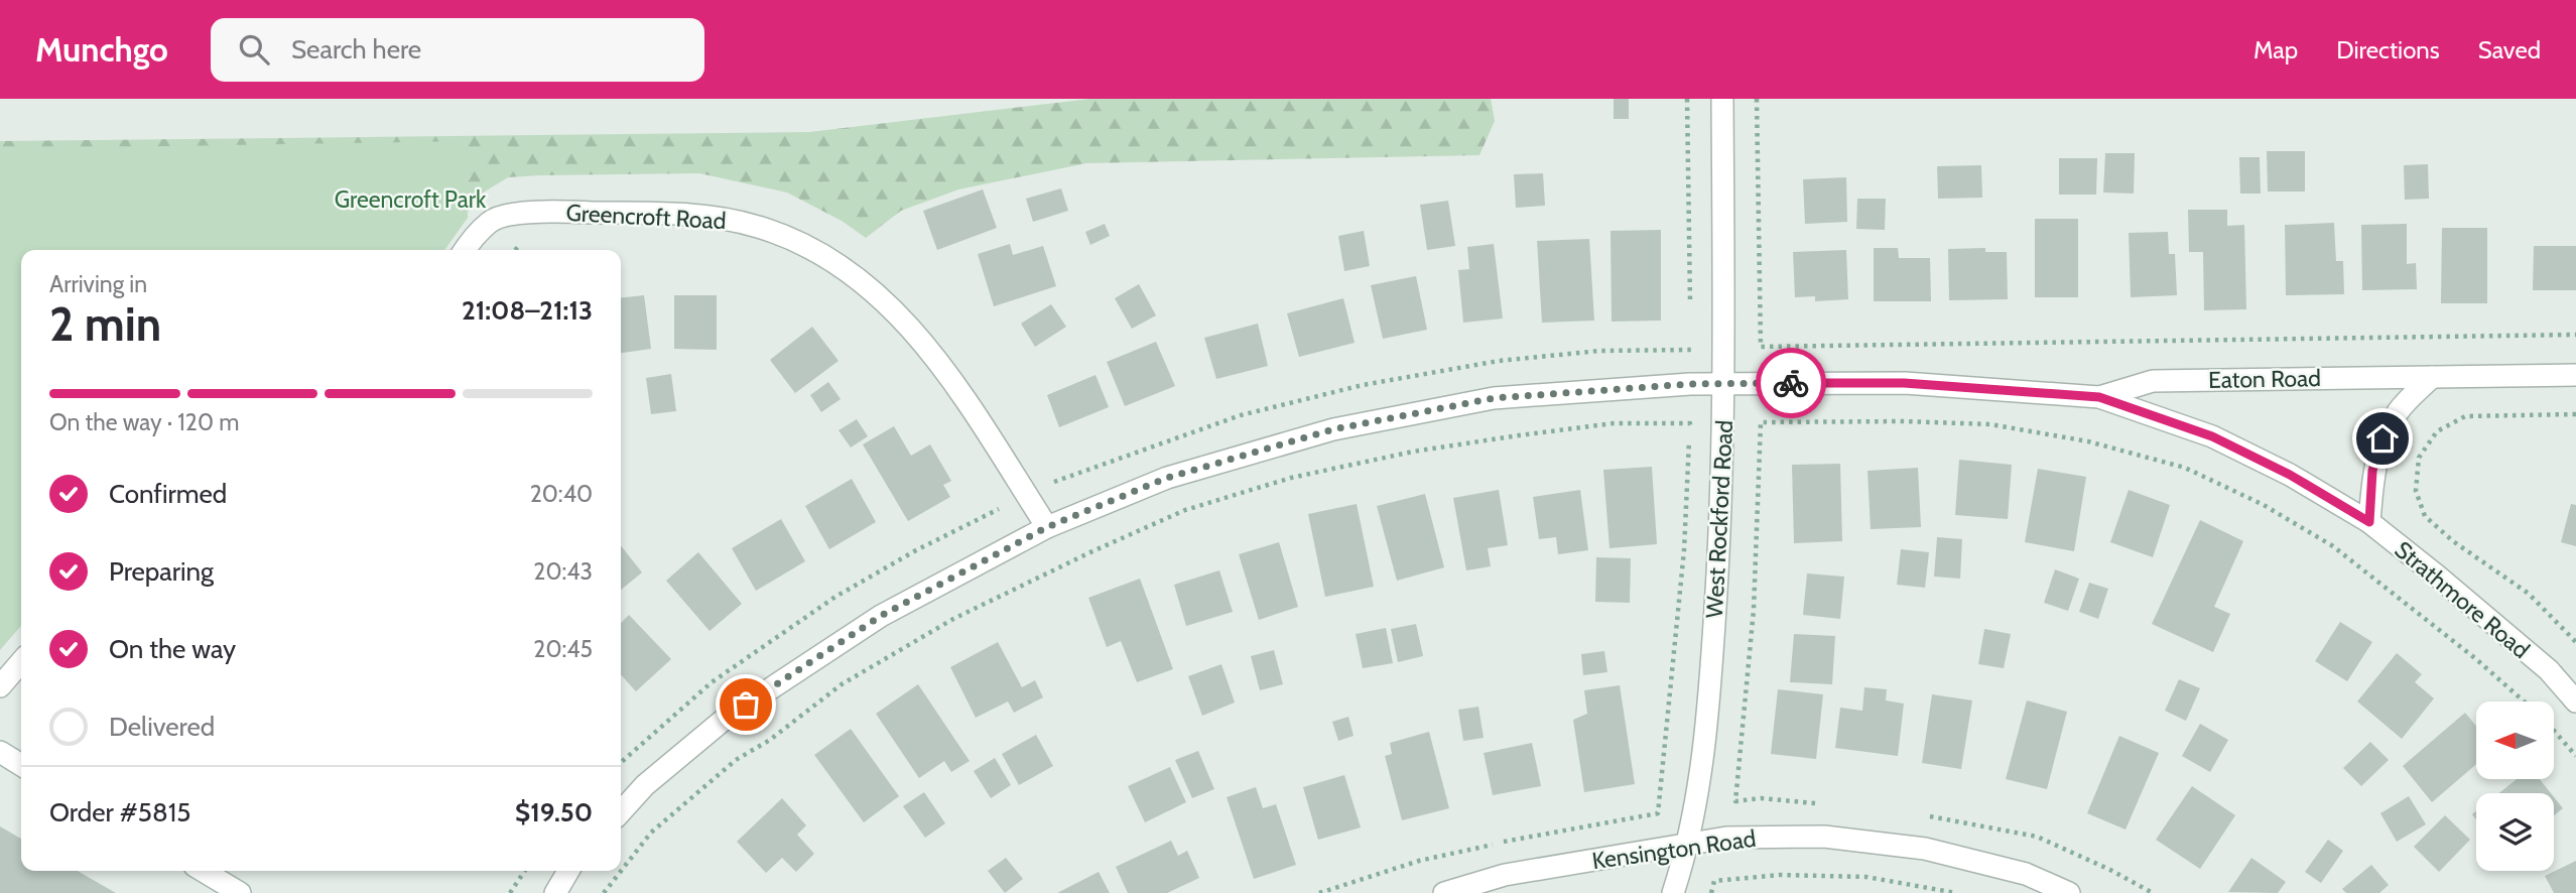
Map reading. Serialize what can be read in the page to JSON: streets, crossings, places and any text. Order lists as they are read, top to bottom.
{
  "streets": {
    "street": [
      "Greencroft Road",
      "Eaton Road",
      "West Rockford Road",
      "Strathmore Road",
      "Kensington Road"
    ]
  },
  "crossings": [
    ["Greencroft Road", "Strathmore Road"],
    ["Eaton Road", "Strathmore Road"],
    ["West Rockford Road", "Strathmore Road"],
    ["West Rockford Road", "Kensington Road"]
  ],
  "parks": ["Greencroft Park"],
  "north": "left",
  "page": {
    "header": "Munchgo",
    "search": "Search here",
    "nav": ["Map", "Directions", "Saved"],
    "heading": ["2 min", "Arriving in", "21:08–21:13"],
    "panel": ["Order #5815", "$19.50"],
    "bar": "On the way · 120 m",
    "list": [
      ["Confirmed", "20:40"],
      ["Preparing", "20:43"],
      ["On the way", "20:45"],
      "Delivered"
    ]
  }
}
